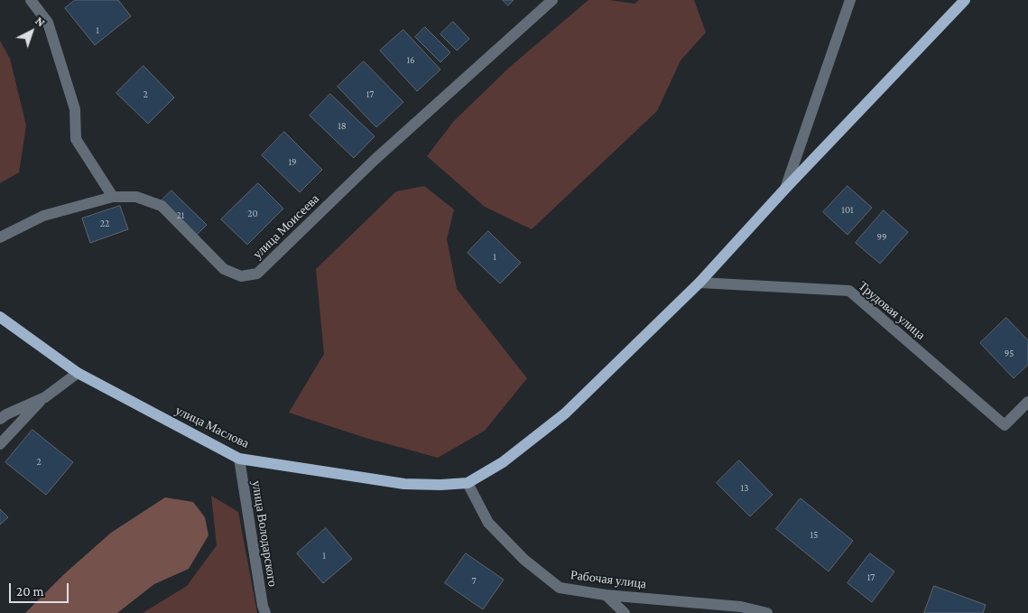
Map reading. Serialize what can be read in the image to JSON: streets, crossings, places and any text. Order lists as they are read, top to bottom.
{
  "streets": {
    "main road": ["улица Маслова"],
    "street": [
      "улица Моисеева",
      "Трудовая улица",
      "улица Володарского",
      "Рабочая улица"
    ]
  },
  "crossings": [
    ["улица Маслова", "улица Володарского"],
    ["улица Маслова", "Рабочая улица"]
  ],
  "house_numbers": [
    "1",
    "16",
    "2",
    "17",
    "18",
    "19",
    "101",
    "20",
    "21",
    "22",
    "99",
    "1",
    "95",
    "2",
    "13",
    "15",
    "1",
    "17",
    "7"
  ],
  "scale_bar": "20 m",
  "north": "top right"
}
